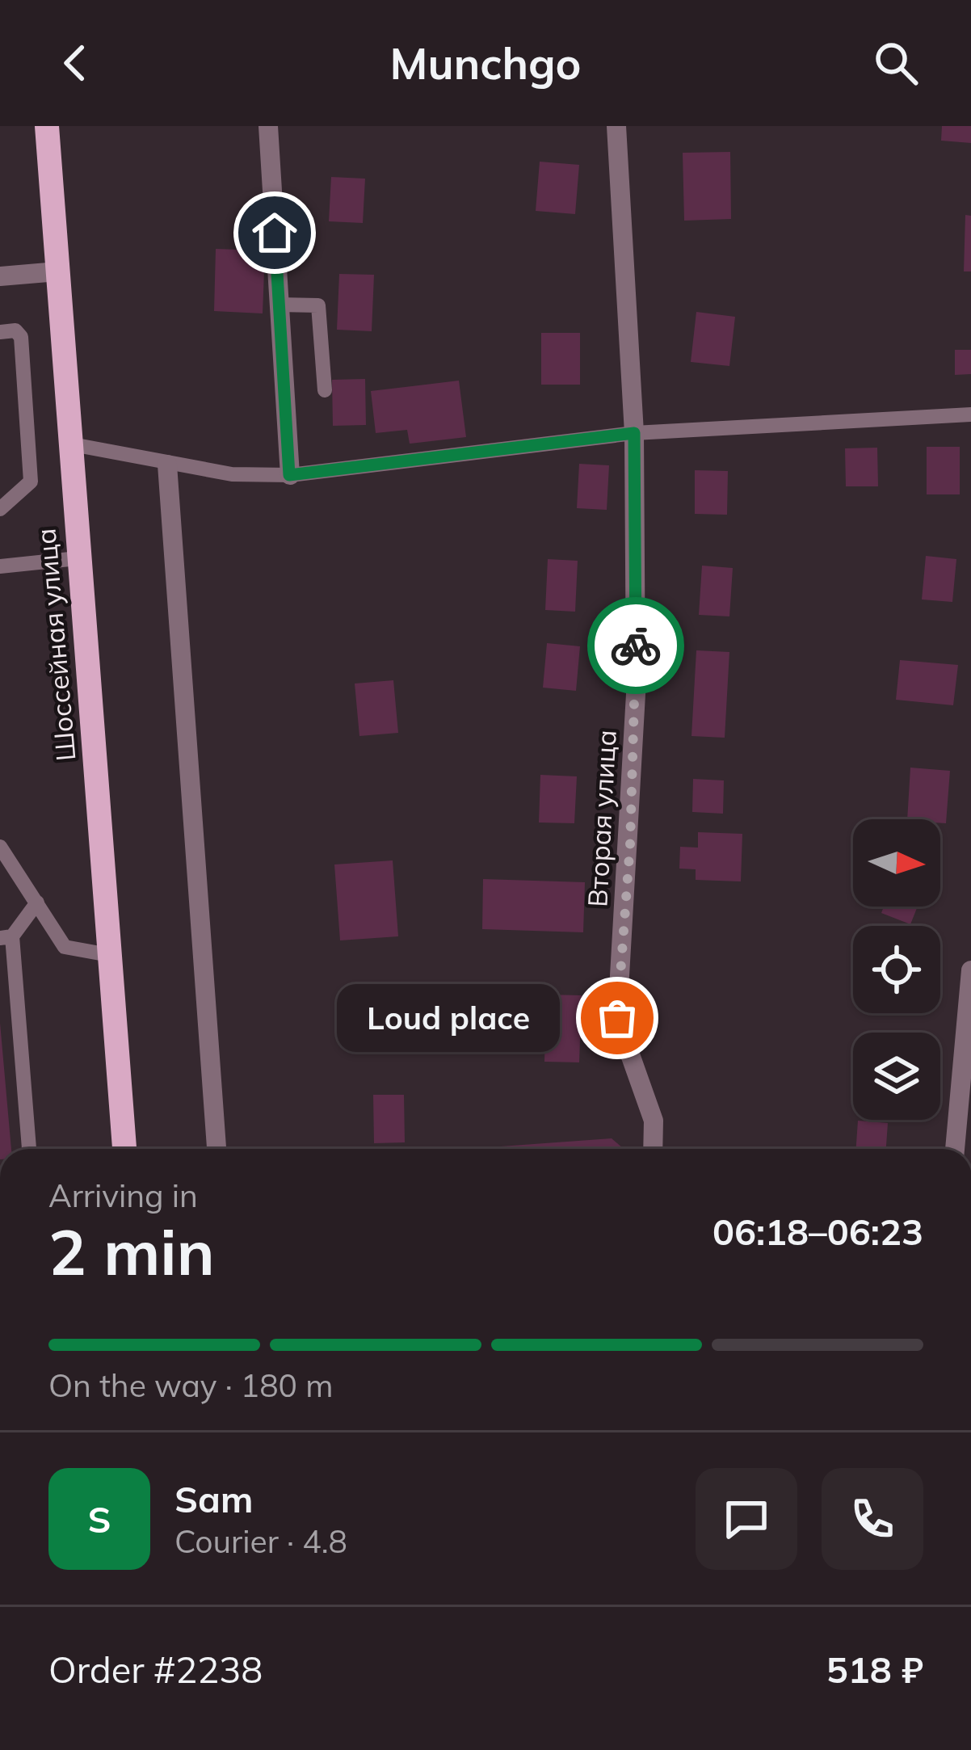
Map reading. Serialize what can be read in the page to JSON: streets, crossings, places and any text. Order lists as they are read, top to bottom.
{
  "streets": {
    "main road": ["Шоссейная улица"],
    "street": ["Вторая улица"]
  },
  "places": ["Loud place"],
  "north": "right",
  "page": {
    "header": "Munchgo",
    "bubble": "Loud place",
    "heading": ["2 min", "Arriving in", "06:18–06:23"],
    "panel": [
      "Sam",
      "Courier · 4.8",
      "Order #2238",
      "518 ₽"
    ],
    "bar": "On the way · 180 m",
    "round": "S"
  }
}
